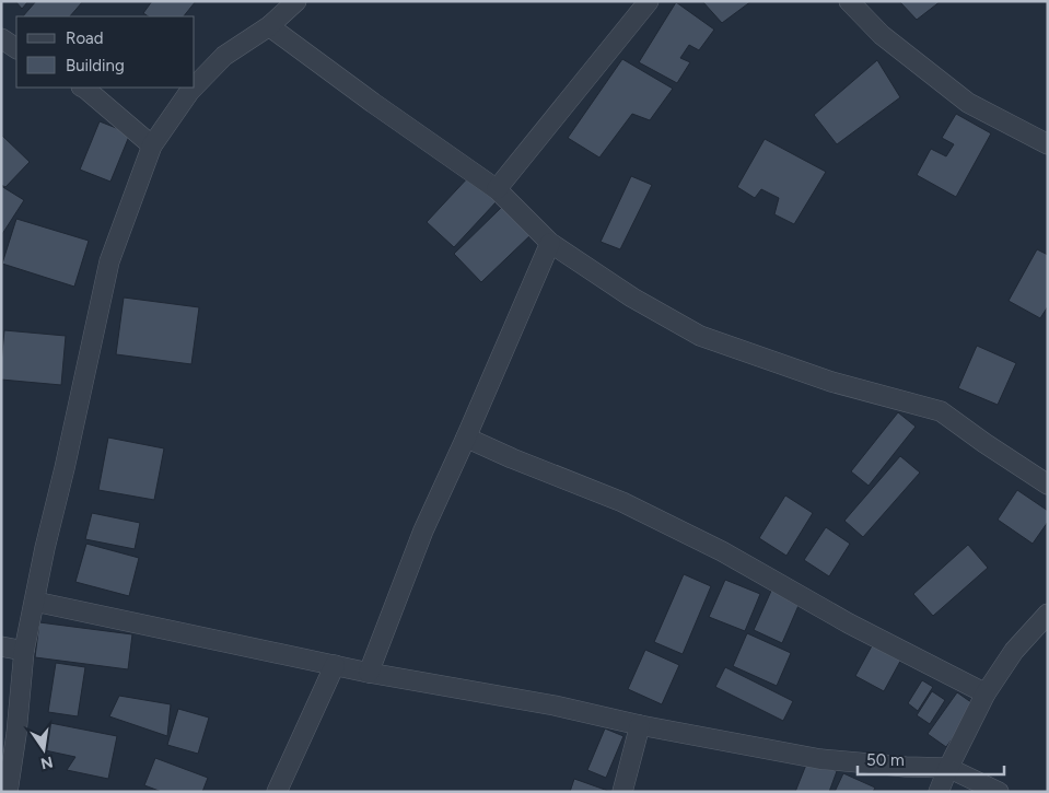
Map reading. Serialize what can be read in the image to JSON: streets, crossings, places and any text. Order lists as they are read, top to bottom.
{
  "legend": ["Road", "Building"],
  "scale_bar": "50 m",
  "north": "bottom"
}
